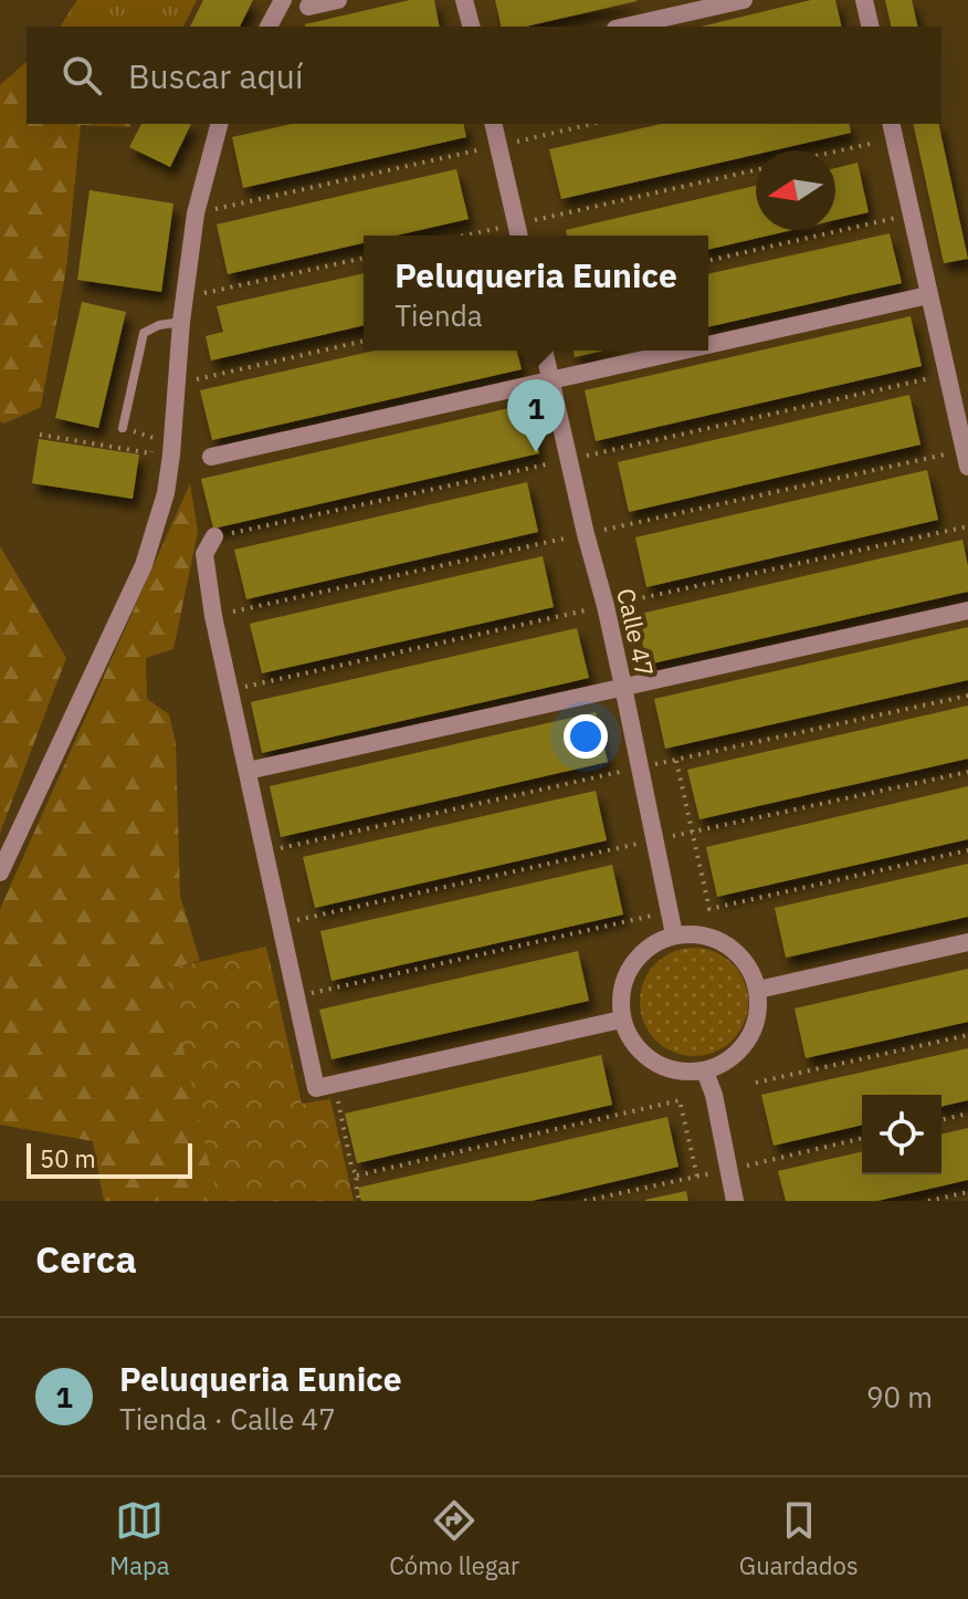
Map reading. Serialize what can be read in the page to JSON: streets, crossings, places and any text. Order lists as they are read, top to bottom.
{
  "streets": {
    "street": ["Calle 47"]
  },
  "scale_bar": "50 m",
  "north": "left",
  "page": {
    "search": "Buscar aquí",
    "popup": ["Peluqueria Eunice", "Tienda"],
    "pins": "1",
    "scale": "50 m",
    "heading": "Cerca",
    "list": [
      {
        "mark": "1",
        "name": "Peluqueria Eunice",
        "note": "Tienda · Calle 47",
        "value": "90 m"
      }
    ],
    "nav": ["Mapa", "Cómo llegar", "Guardados"]
  }
}
